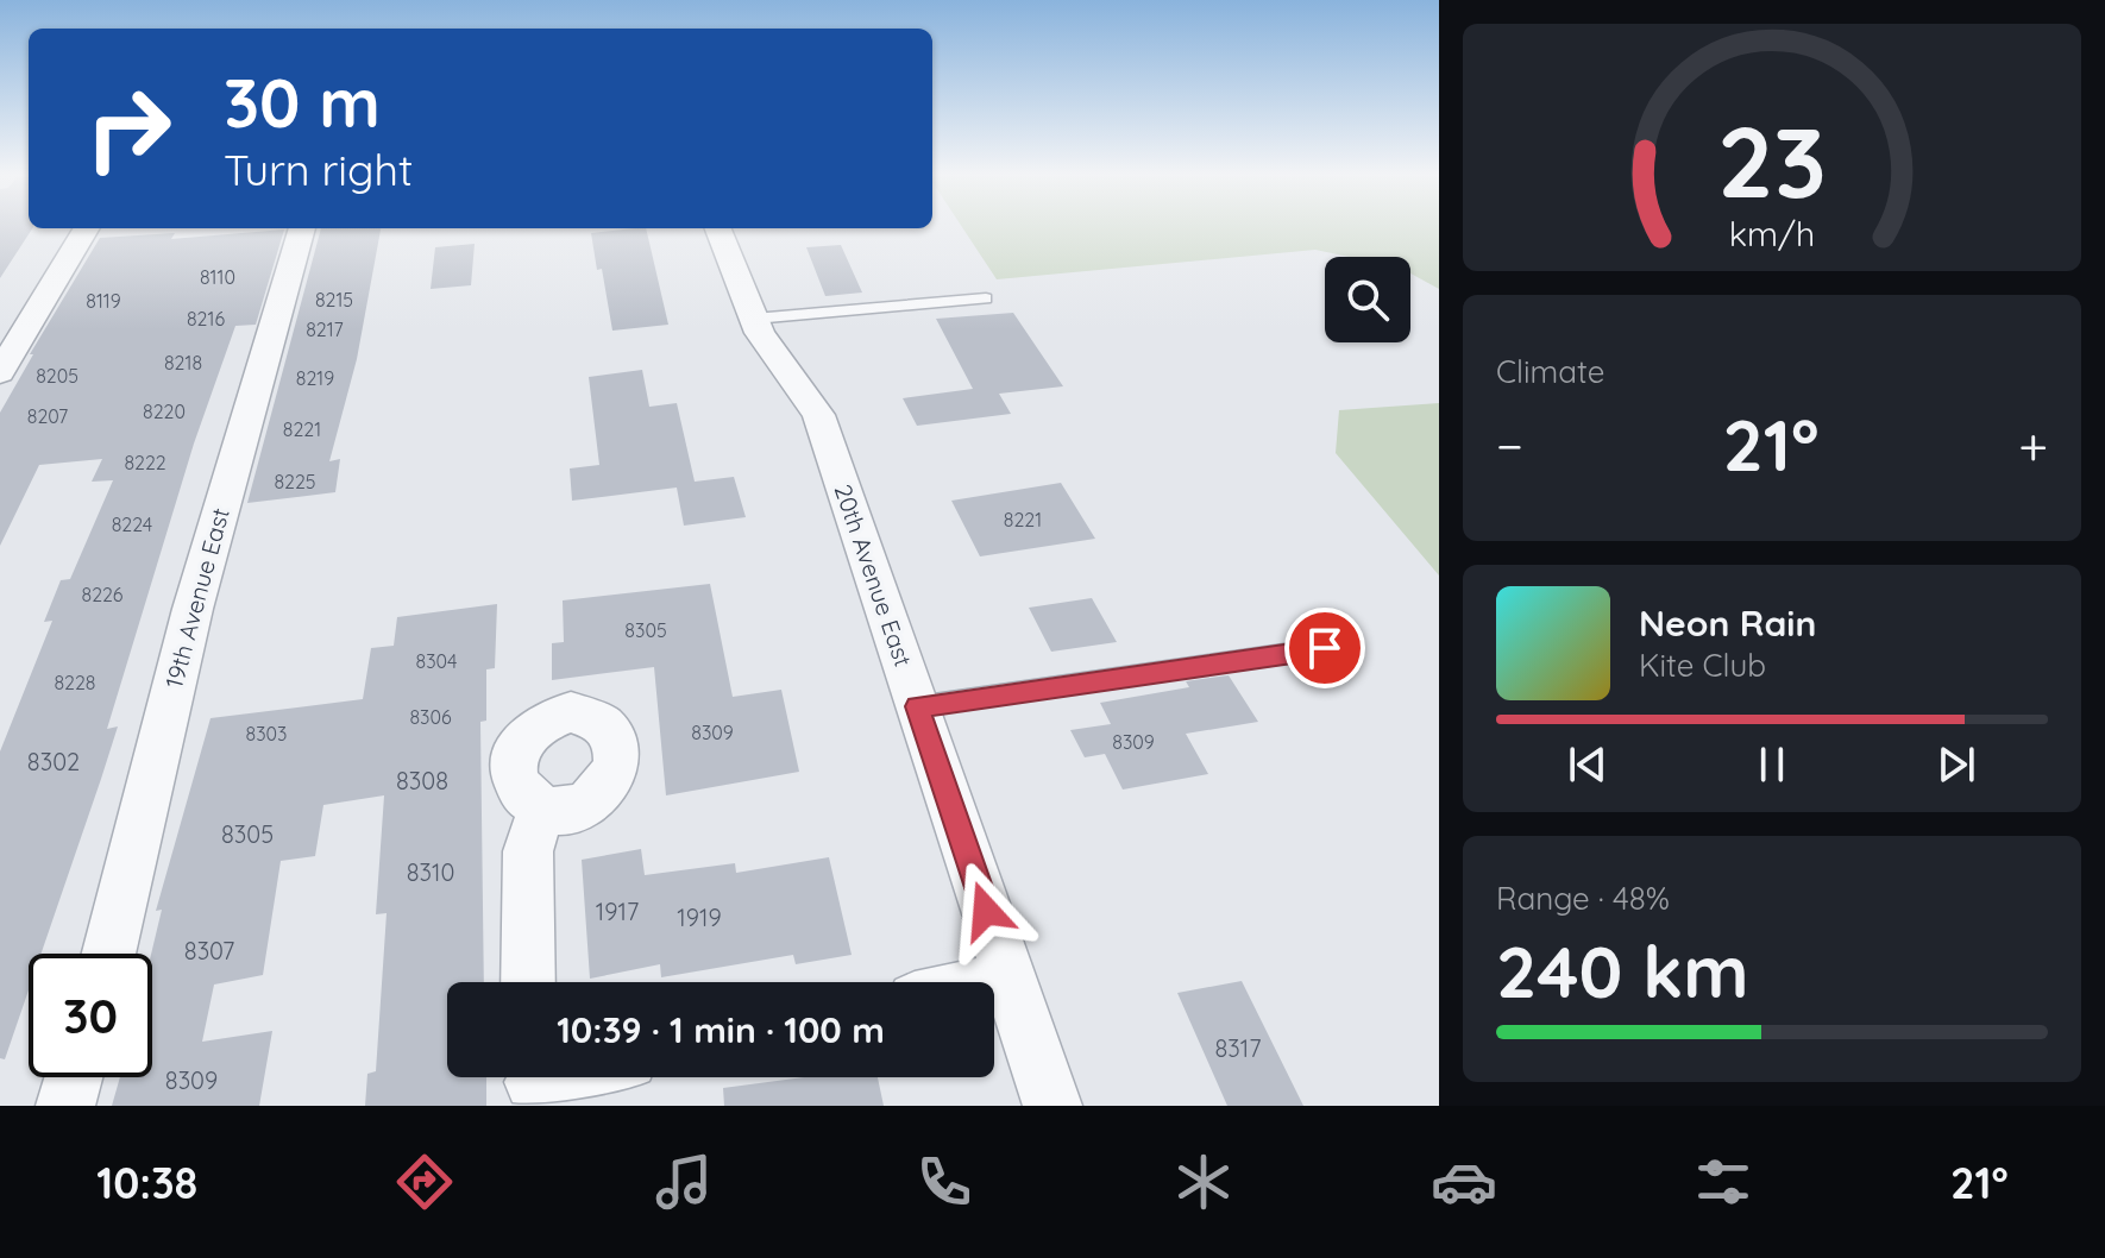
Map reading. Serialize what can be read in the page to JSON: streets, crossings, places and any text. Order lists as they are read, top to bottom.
{
  "streets": {
    "street": ["20th Avenue East", "19th Avenue East"]
  },
  "house_numbers": [
    "8110",
    "8215",
    "8119",
    "8216",
    "8217",
    "8218",
    "8205",
    "8219",
    "8220",
    "8207",
    "8221",
    "8222",
    "8225",
    "8221",
    "8224",
    "8226",
    "8305",
    "8304",
    "8228",
    "8306",
    "8309",
    "8303",
    "8309",
    "8302",
    "8308",
    "8305",
    "8310",
    "1917",
    "1919",
    "8307",
    "8317",
    "8309"
  ],
  "page": {
    "turn": ["30 m", "Turn right"],
    "tile": [
      "Climate",
      ["Range · 48%", "240 km"]
    ],
    "heat": ["−", "21°", "+"],
    "song": ["Neon Rain", "Kite Club"],
    "limit": "30",
    "trip": "10:39 · 1 min · 100 m",
    "tabs": ["10:38", "21°"],
    "gauge": ["23", "km/h"]
  }
}
